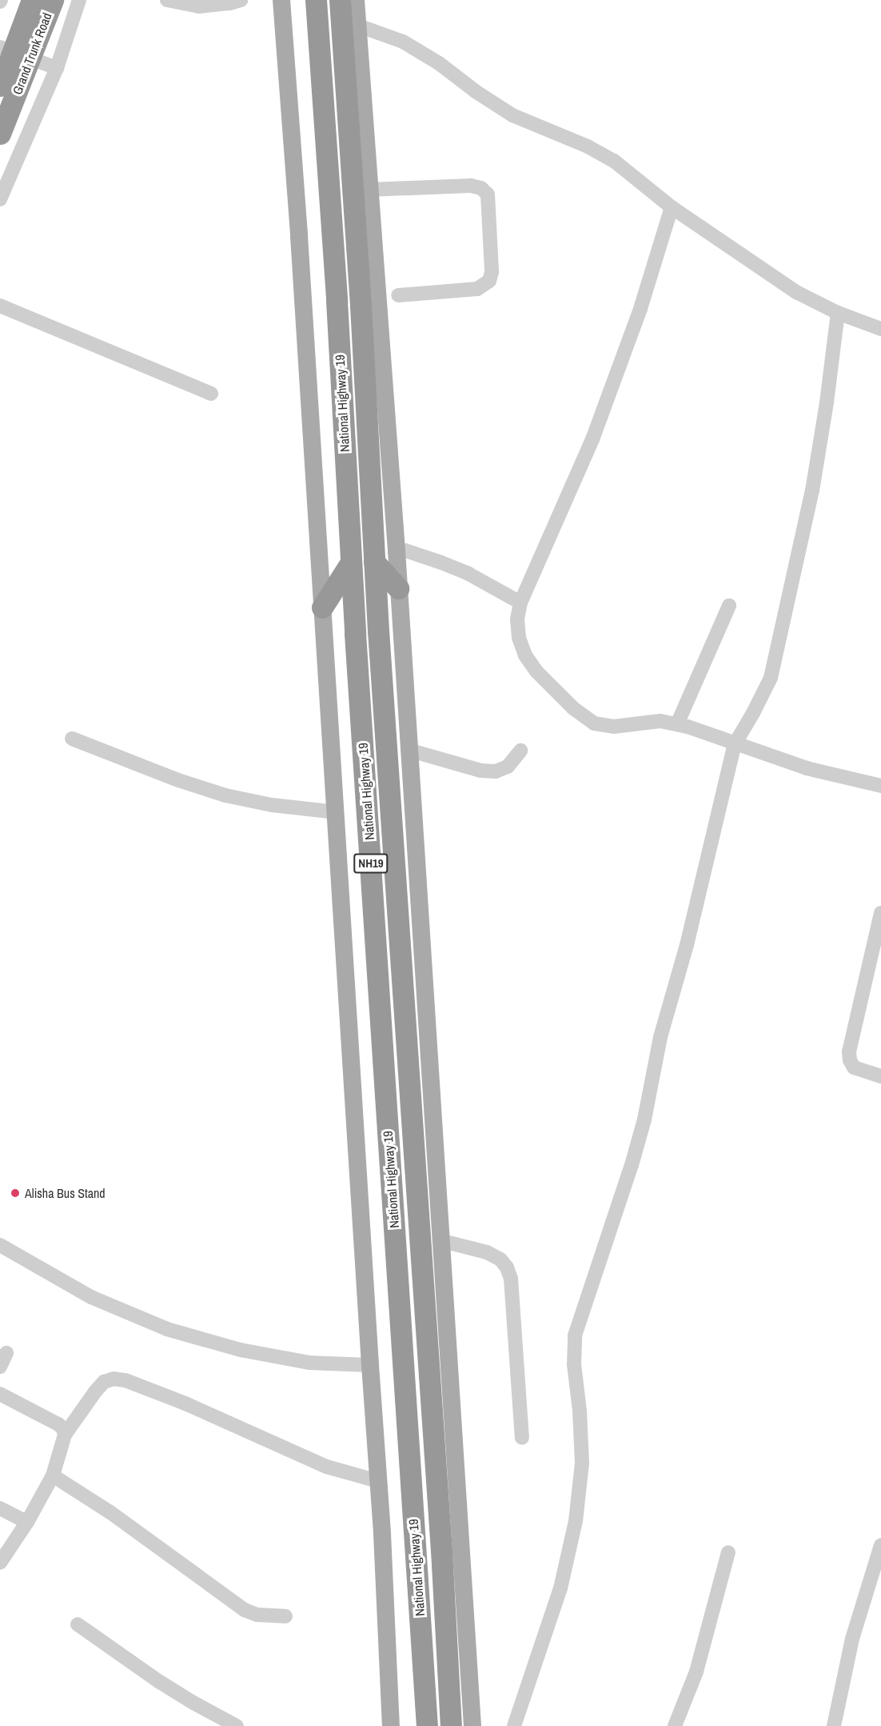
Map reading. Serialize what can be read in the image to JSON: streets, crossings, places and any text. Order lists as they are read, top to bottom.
{
  "streets": {
    "highway": ["Grand Trunk Road", "National Highway 19", "NH19"]
  },
  "places": ["Alisha Bus Stand"]
}
